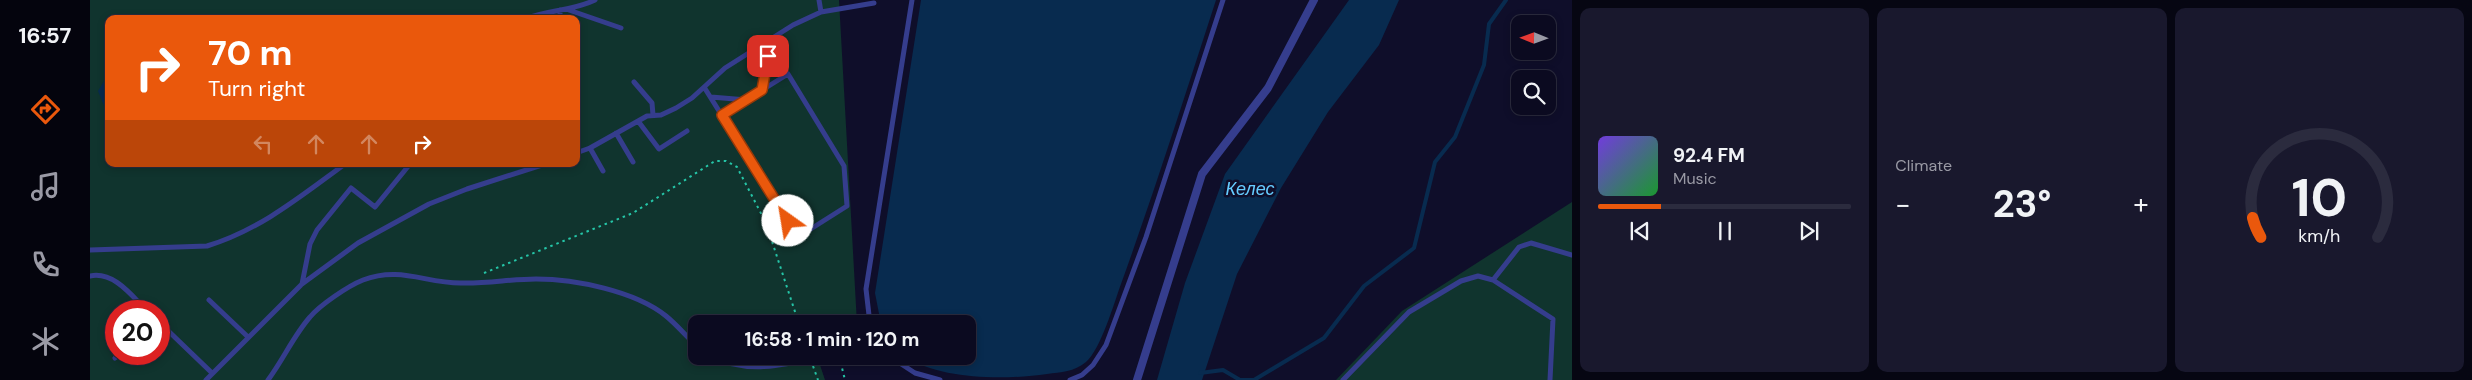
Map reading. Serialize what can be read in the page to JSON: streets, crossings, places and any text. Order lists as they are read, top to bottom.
{
  "water": ["Келес"],
  "north": "left",
  "page": {
    "tabs": "16:57",
    "tile": "Climate",
    "turn": ["70 m", "Turn right"],
    "song": ["92.4 FM", "Music"],
    "heat": ["−", "23°", "+"],
    "limit": "20",
    "trip": "16:58 · 1 min · 120 m",
    "gauge": ["10", "km/h"]
  }
}
